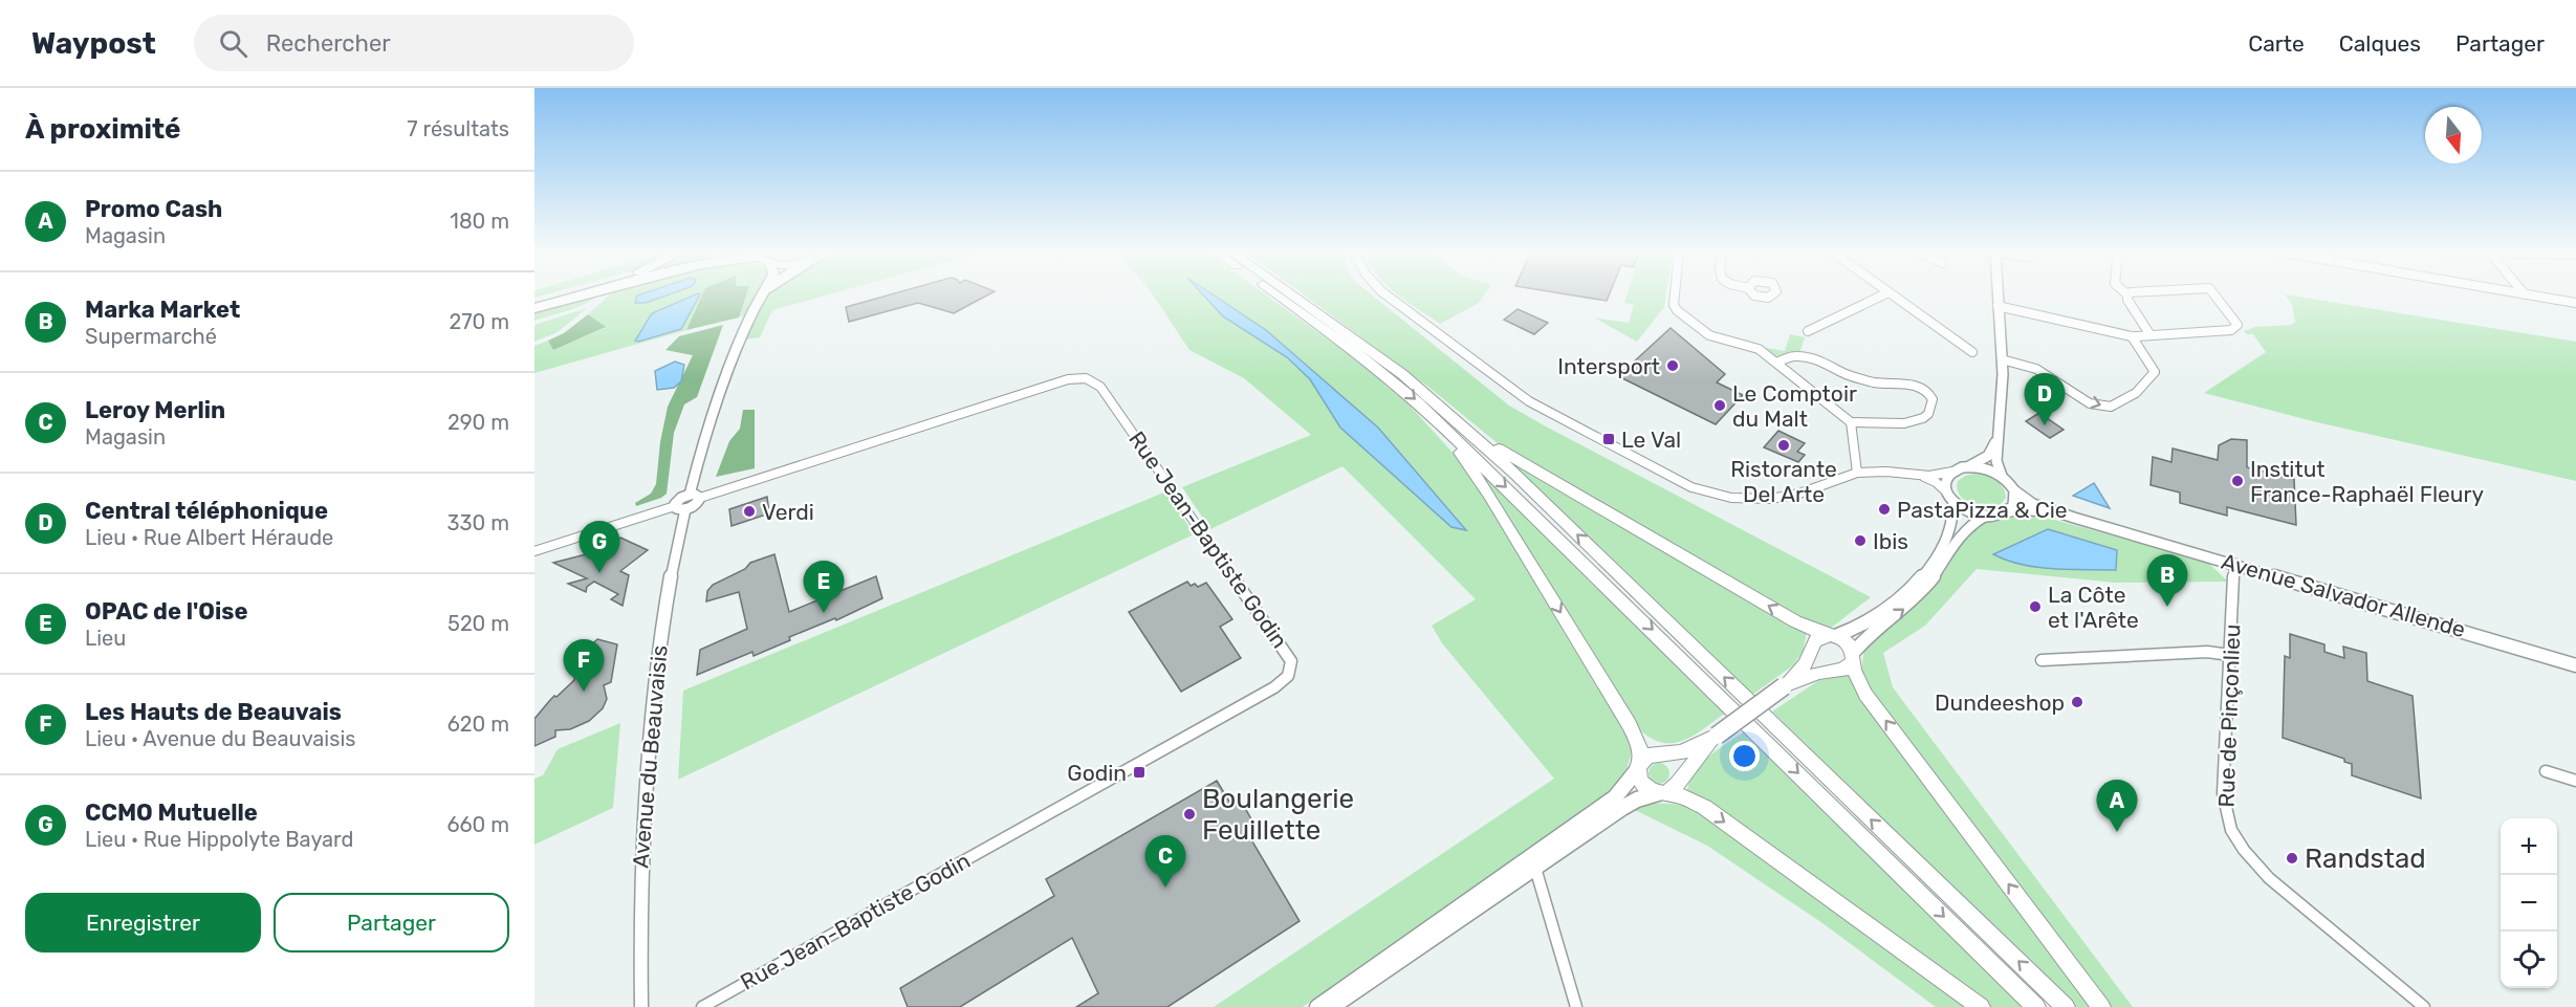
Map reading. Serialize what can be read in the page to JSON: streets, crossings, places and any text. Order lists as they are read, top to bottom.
{
  "streets": {
    "street": [
      "Rue Jean-Baptiste Godin",
      "Avenue Salvador Allende",
      "Rue de Pinçonlieu",
      "Avenue du Beauvaisis"
    ]
  },
  "crossings": [
    ["Avenue Salvador Allende", "Rue de Pinçonlieu"]
  ],
  "places": {
    "other": [
      "Intersport",
      "Le Comptoir du Malt",
      "Ristorante Del Arte",
      "Institut France-Raphaël Fleury",
      "PastaPizza & Cie",
      "Verdi",
      "Ibis",
      "La Côte et l'Arête",
      "Dundeeshop",
      "Boulangerie Feuillette",
      "Randstad"
    ],
    "transit": ["Le Val", "Godin"]
  },
  "north": "bottom",
  "page": {
    "header": "Waypost",
    "search": "Rechercher",
    "nav": ["Carte", "Calques", "Partager"],
    "heading": ["À proximité", "7 résultats"],
    "list": [
      {
        "mark": "A",
        "name": "Promo Cash",
        "note": "Magasin",
        "value": "180 m"
      },
      {
        "mark": "B",
        "name": "Marka Market",
        "note": "Supermarché",
        "value": "270 m"
      },
      {
        "mark": "C",
        "name": "Leroy Merlin",
        "note": "Magasin",
        "value": "290 m"
      },
      {
        "mark": "D",
        "name": "Central téléphonique",
        "note": "Lieu · Rue Albert Héraude",
        "value": "330 m"
      },
      {
        "mark": "E",
        "name": "OPAC de l'Oise",
        "note": "Lieu",
        "value": "520 m"
      },
      {
        "mark": "F",
        "name": "Les Hauts de Beauvais",
        "note": "Lieu · Avenue du Beauvaisis",
        "value": "620 m"
      },
      {
        "mark": "G",
        "name": "CCMO Mutuelle",
        "note": "Lieu · Rue Hippolyte Bayard",
        "value": "660 m"
      }
    ],
    "pins": [
      "D",
      "G",
      "B",
      "E",
      "F",
      "A",
      "C"
    ],
    "map_buttons": ["+", "−"],
    "buttons": ["Enregistrer", "Partager"]
  }
}
